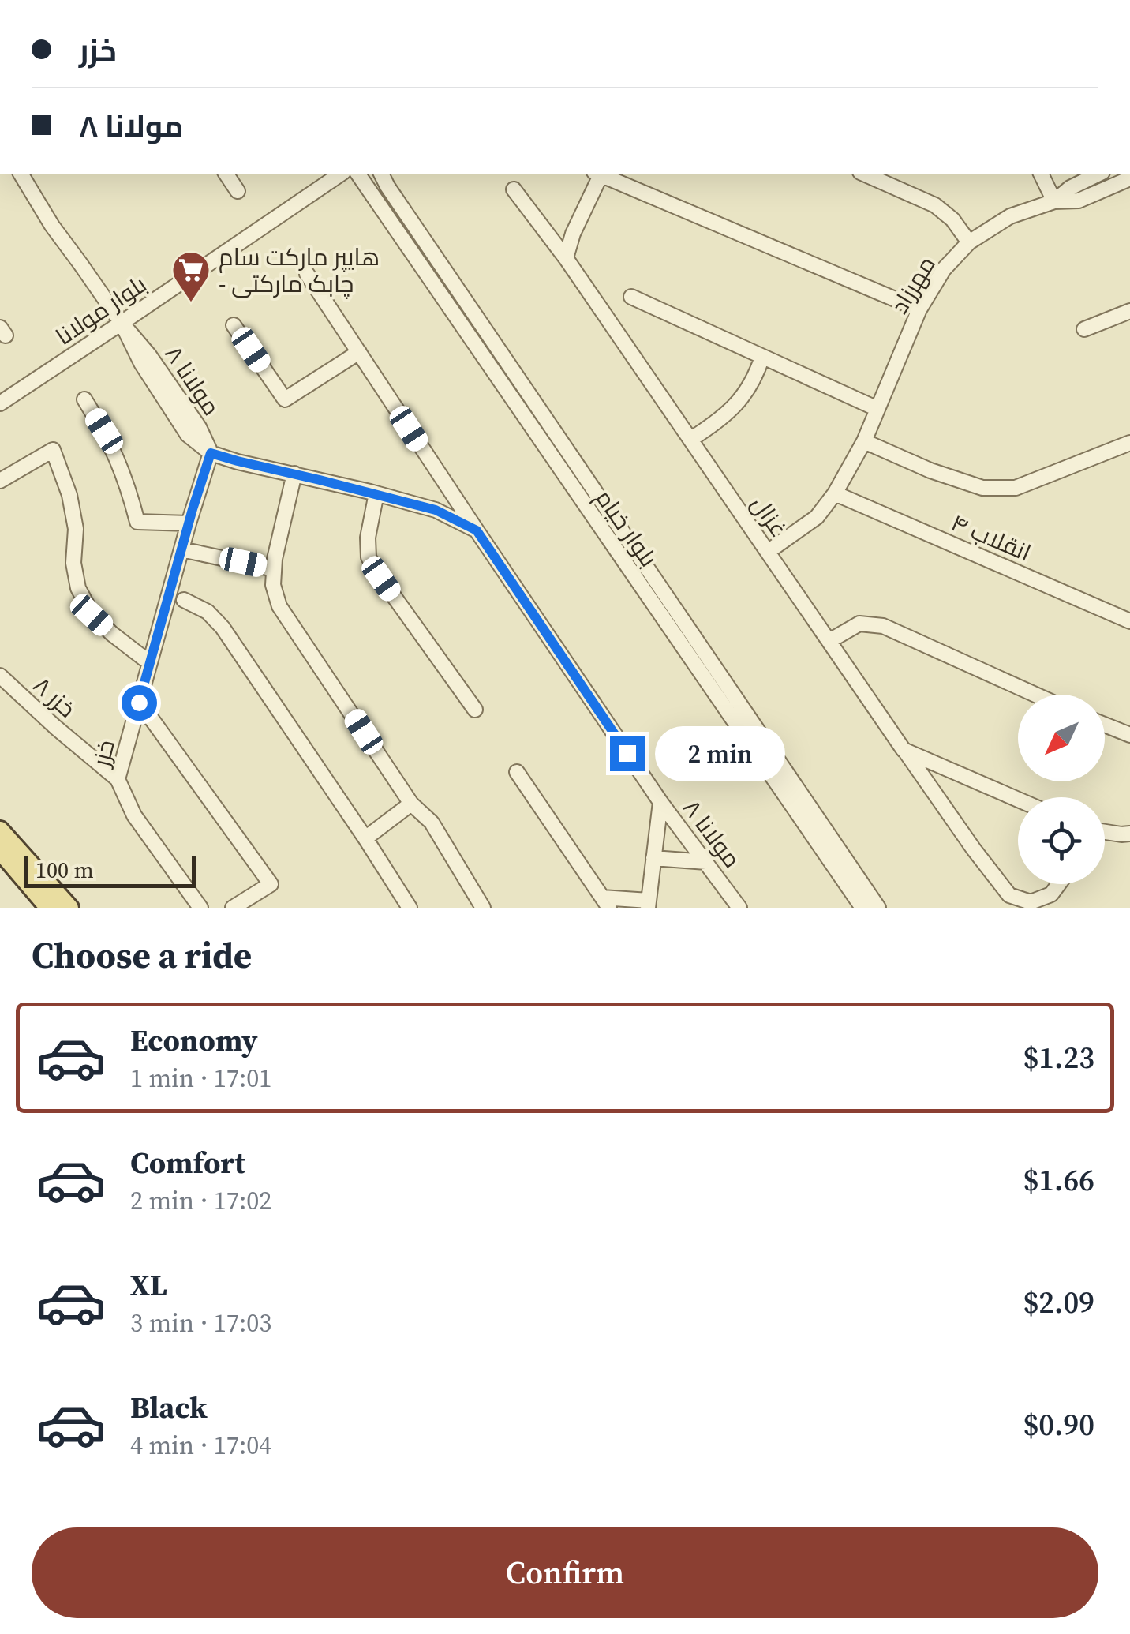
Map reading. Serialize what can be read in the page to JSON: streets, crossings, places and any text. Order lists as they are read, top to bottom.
{
  "streets": {
    "street": [
      "مهرزاد",
      "بلوار مولانا",
      "مولانا ۸",
      "غزال",
      "بلوار خیام",
      "انقلاب ۴",
      "خزر ۸",
      "خزر"
    ]
  },
  "crossings": [
    ["مهرزاد", "غزال"],
    ["مهرزاد", "انقلاب ۴"],
    ["بلوار مولانا", "مولانا ۸"],
    ["مولانا ۸", "خزر"],
    ["خزر ۸", "خزر"]
  ],
  "places": {
    "supermarket": ["هایپر مارکت سام - چابک مارکتی"]
  },
  "scale_bar": "100 m",
  "north": "bottom left",
  "page": {
    "banner": ["خزر", "مولانا ۸"],
    "bubble": "2 min",
    "scale": "100 m",
    "heading": "Choose a ride",
    "list": [
      {
        "name": "Economy",
        "note": "1 min · 17:01",
        "value": "$1.23"
      },
      {
        "name": "Comfort",
        "note": "2 min · 17:02",
        "value": "$1.66"
      },
      {
        "name": "XL",
        "note": "3 min · 17:03",
        "value": "$2.09"
      },
      {
        "name": "Black",
        "note": "4 min · 17:04",
        "value": "$0.90"
      }
    ],
    "buttons": "Confirm"
  }
}
